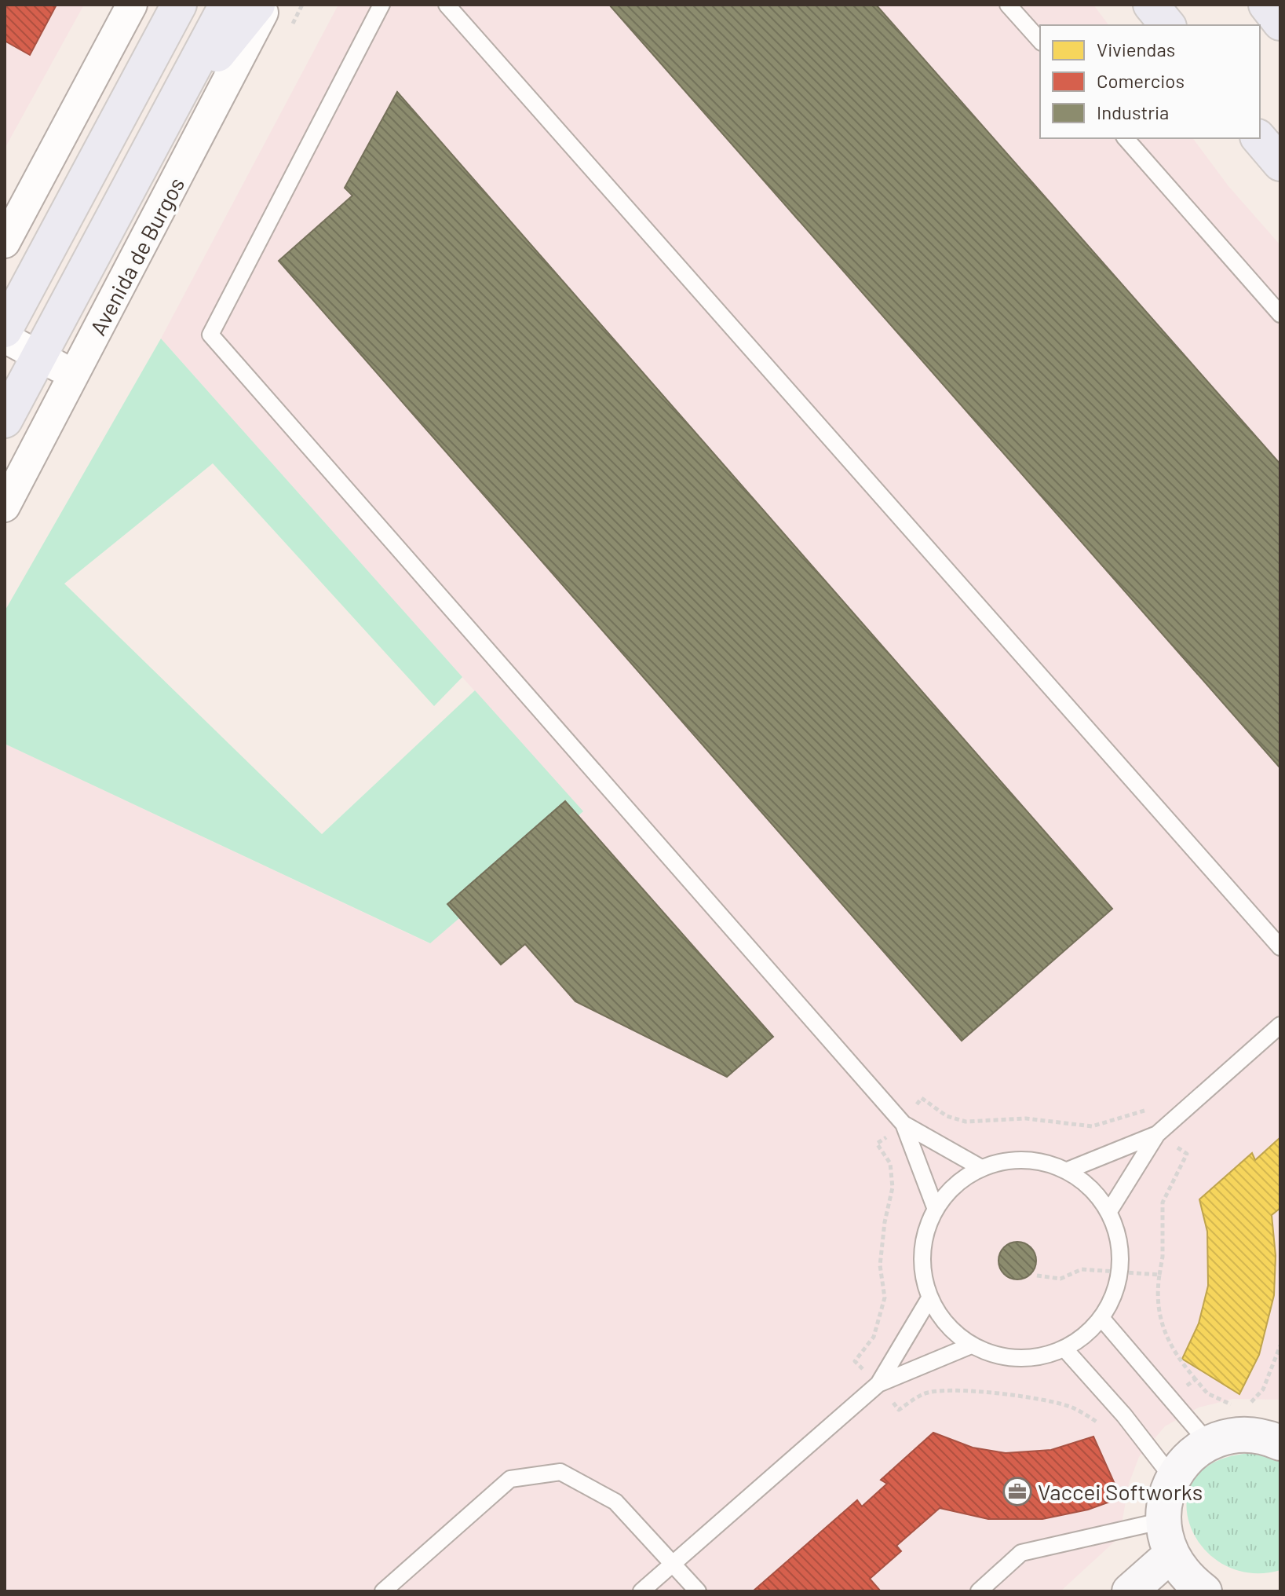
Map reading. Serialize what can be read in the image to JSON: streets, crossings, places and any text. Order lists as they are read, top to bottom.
{
  "streets": {
    "highway": ["Avenida de Burgos"]
  },
  "places": {
    "office": ["Vaccei Softworks"]
  },
  "legend": ["Viviendas", "Comercios", "Industria"]
}
